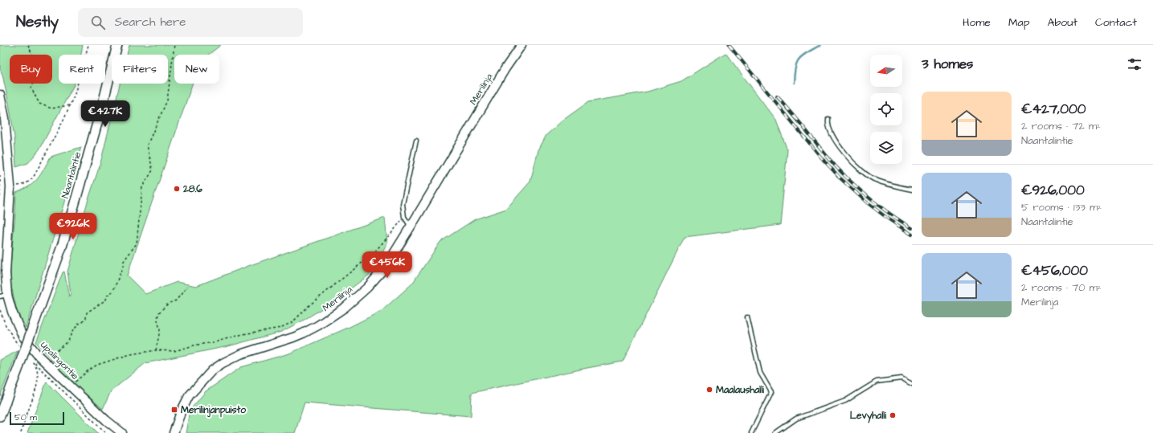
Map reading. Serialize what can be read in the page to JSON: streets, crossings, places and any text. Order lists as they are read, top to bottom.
{
  "streets": {
    "main road": ["Naantalintie"],
    "street": ["Merilinja", "Upalingontie"]
  },
  "places": {
    "other": ["28.6", "Maalaushalli", "Levyhalli"],
    "transit": ["Merilinjanpuisto"]
  },
  "scale_bar": "50 m",
  "north": "left",
  "page": {
    "header": "Nestly",
    "search": "Search here",
    "nav": [
      "Home",
      "Map",
      "About",
      "Contact"
    ],
    "heading": "3 homes",
    "chip": [
      "Buy",
      "Rent",
      "Filters",
      "New"
    ],
    "list": [
      {
        "name": "€427,000",
        "note": "2 rooms · 72 m² · Naantalintie"
      },
      {
        "name": "€926,000",
        "note": "5 rooms · 133 m² · Naantalintie"
      },
      {
        "name": "€456,000",
        "note": "2 rooms · 70 m² · Merilinja"
      }
    ],
    "price": ["€427K", "€926K", "€456K"],
    "scale": "50 m"
  }
}
